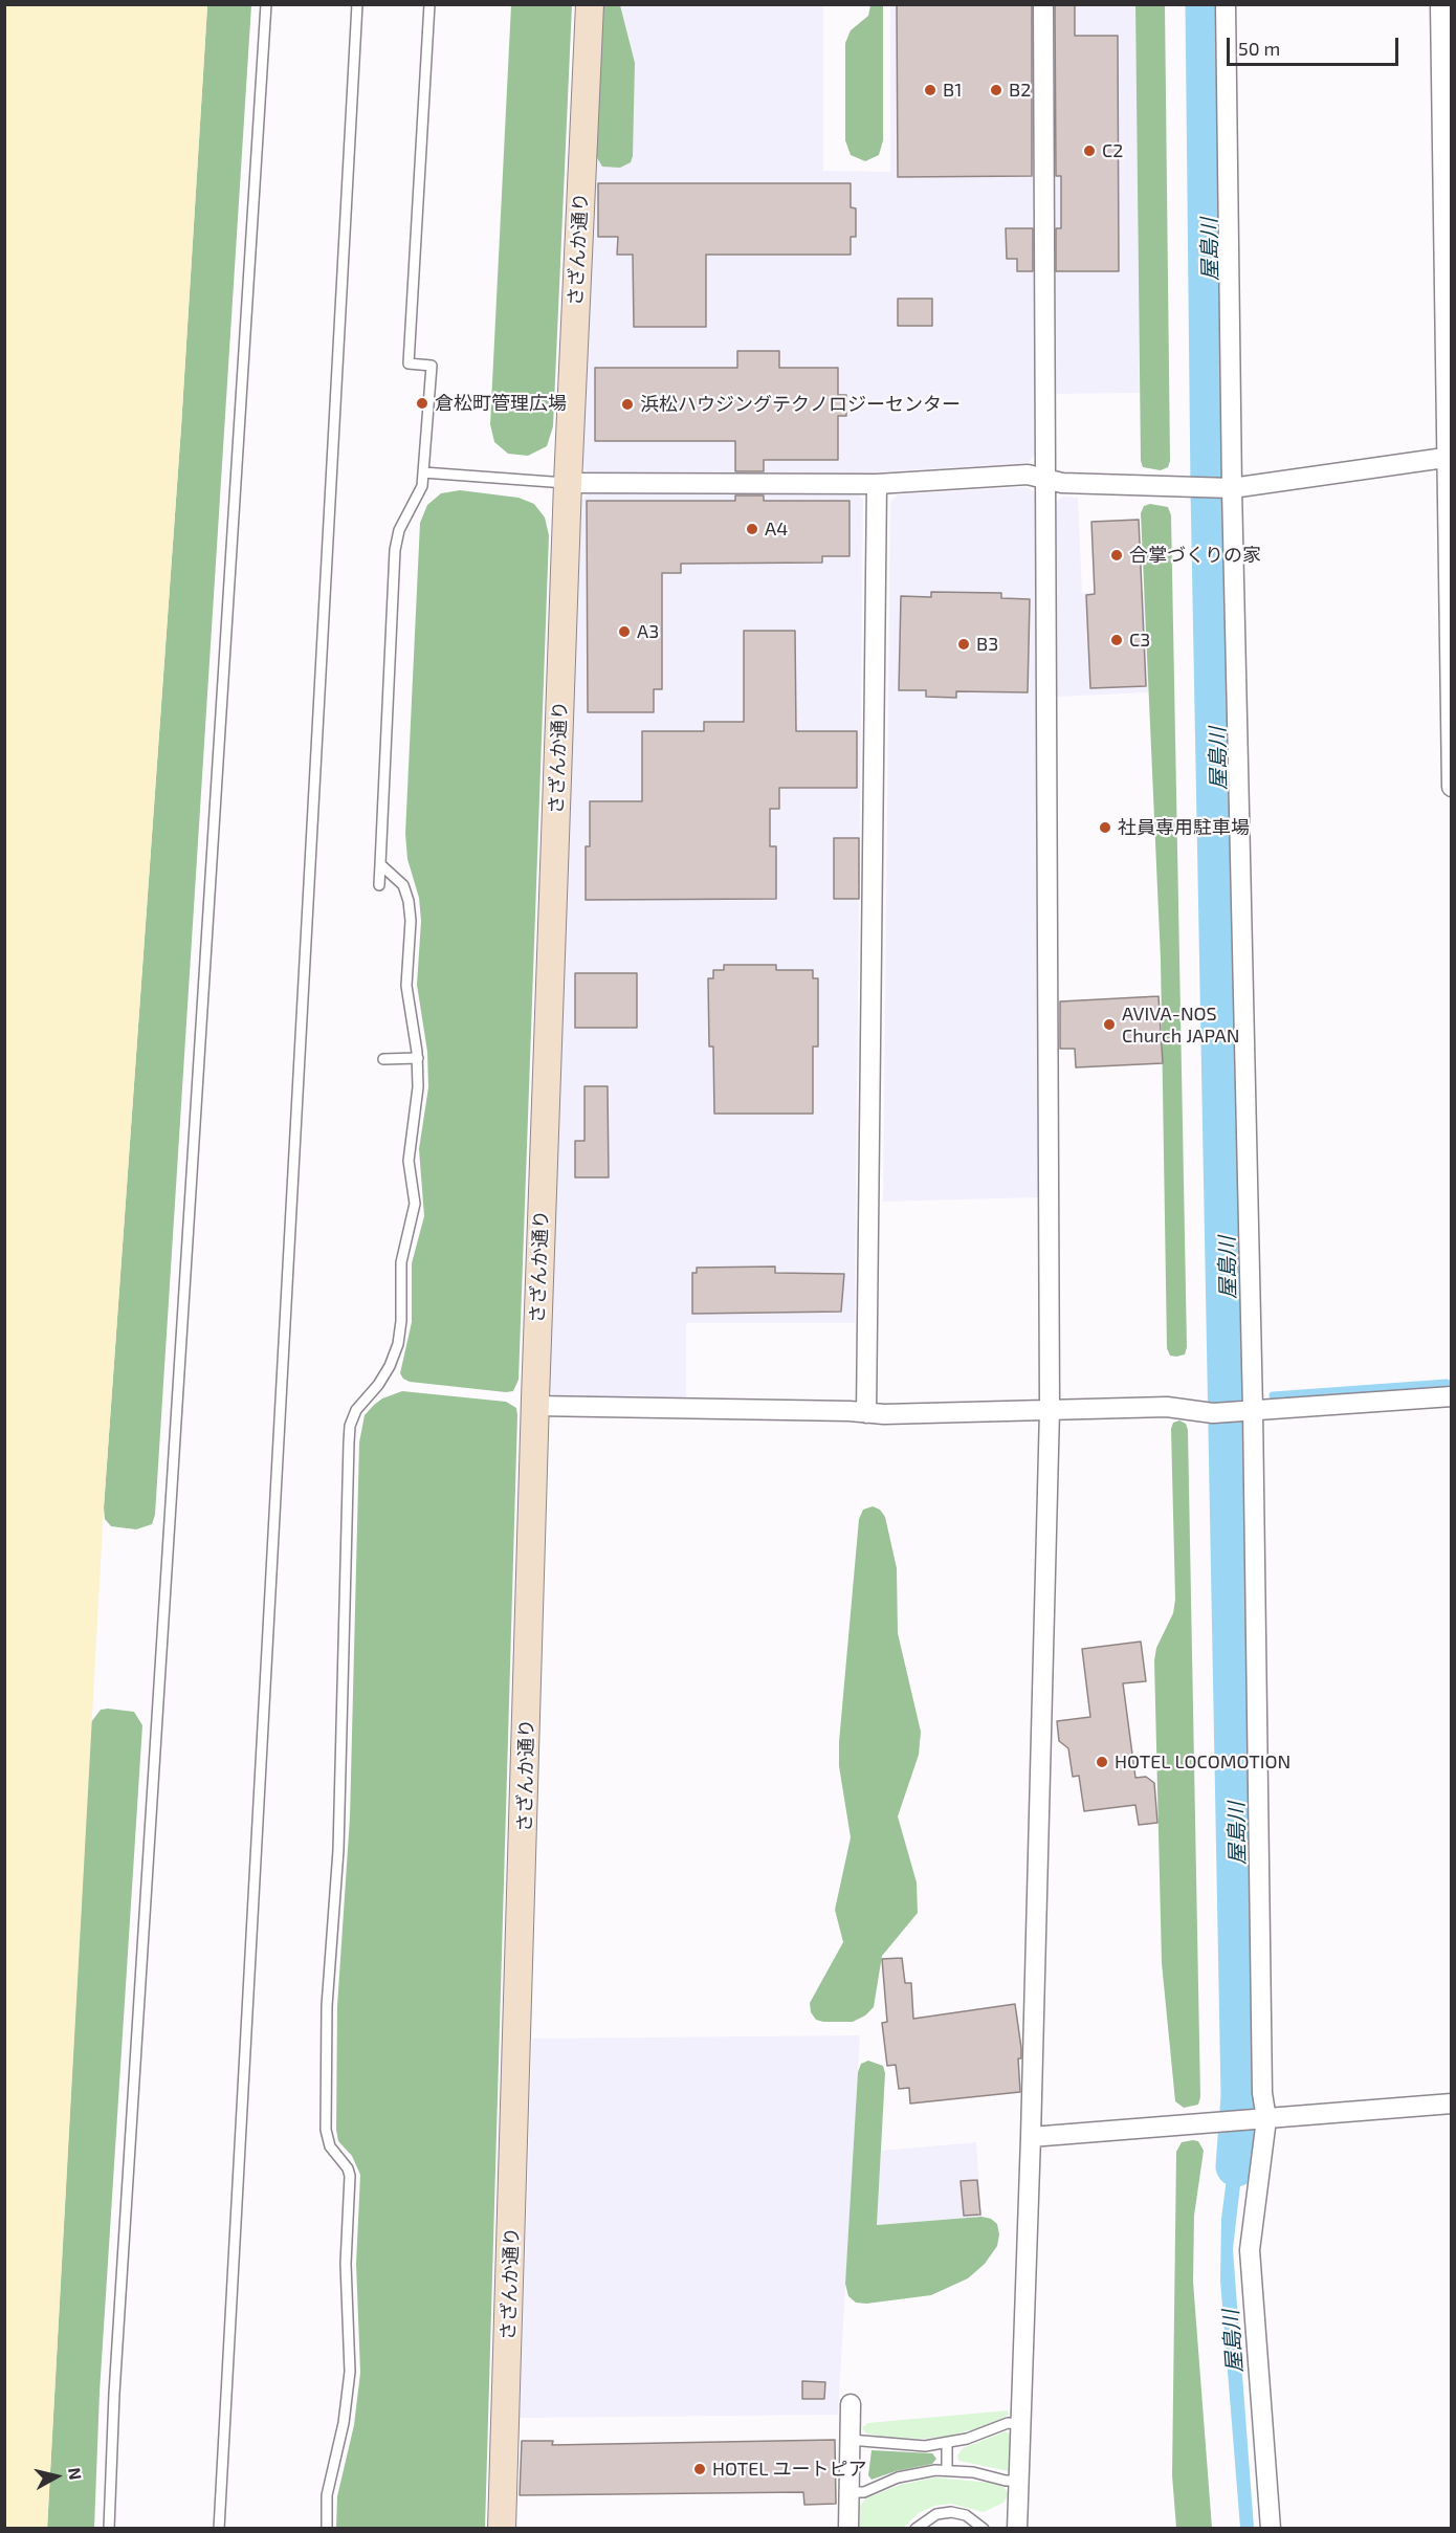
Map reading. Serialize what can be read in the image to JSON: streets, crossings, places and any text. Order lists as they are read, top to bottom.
{
  "streets": {
    "street": ["さざんか通り"]
  },
  "water": ["屋島川"],
  "places": [
    "B1",
    "B2",
    "C2",
    "倉松町管理広場",
    "浜松ハウジングテクノロジーセンター",
    "A4",
    "合掌づくりの家",
    "A3",
    "C3",
    "B3",
    "社員専用駐車場",
    "AVIVA-NOS Church JAPAN",
    "HOTEL LOCOMOTION",
    "HOTEL ユートピア"
  ],
  "scale_bar": "50 m",
  "north": "right"
}
